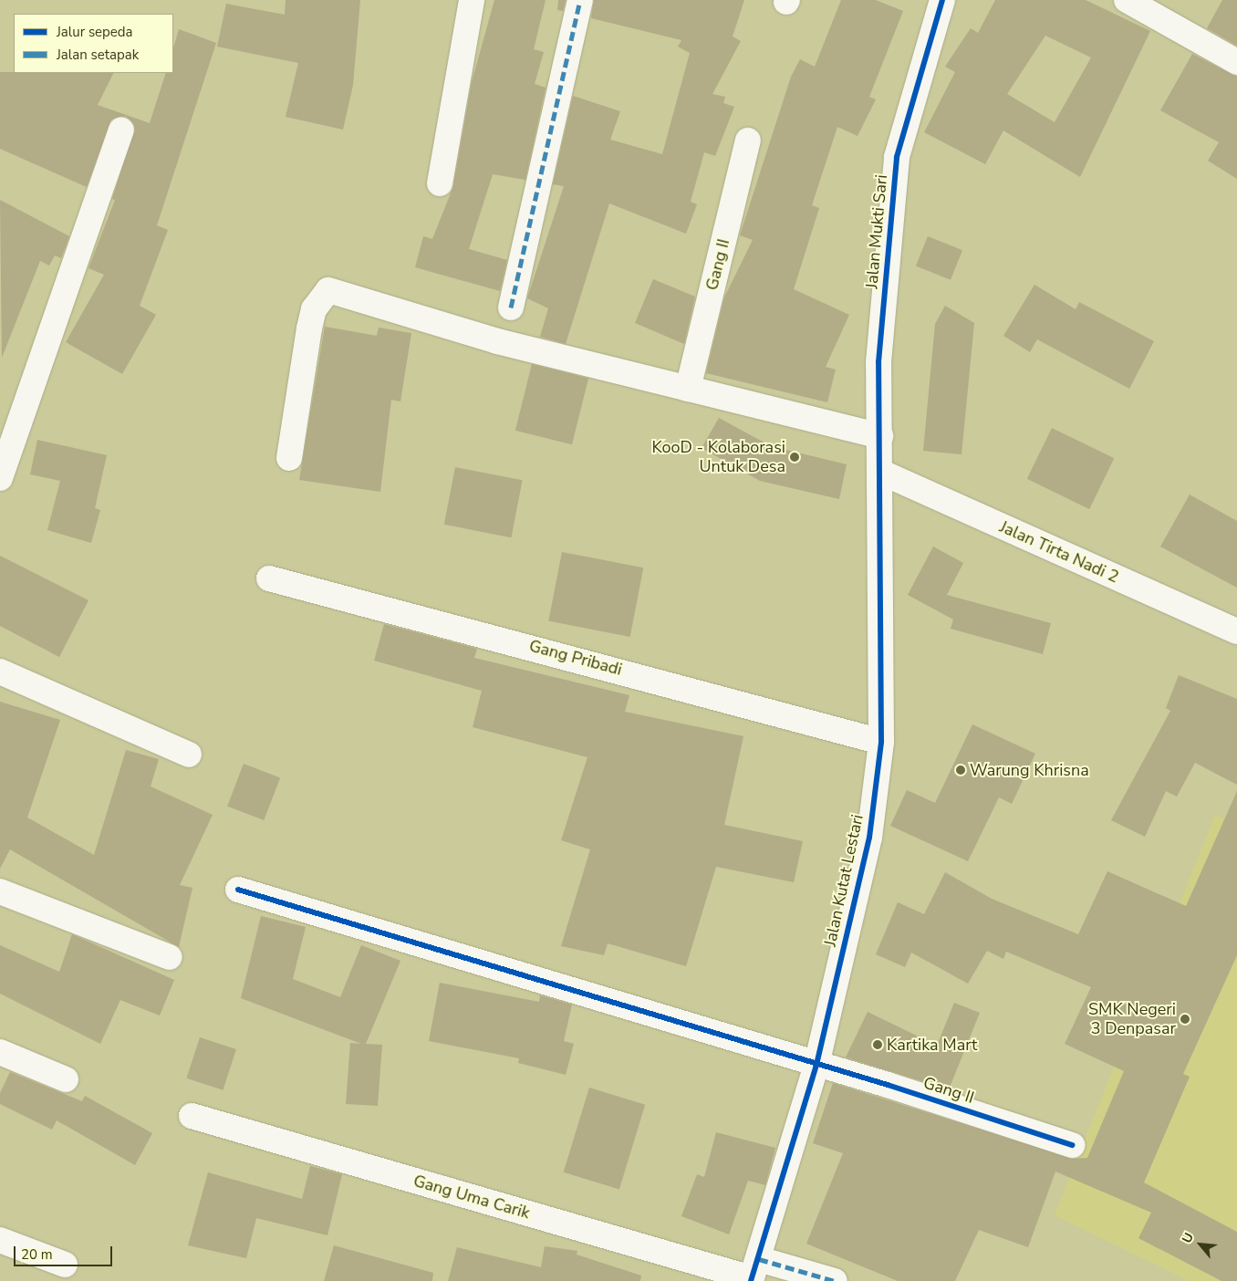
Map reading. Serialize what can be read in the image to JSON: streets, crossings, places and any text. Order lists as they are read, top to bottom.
{
  "streets": {
    "street": [
      "Jalan Mukti Sari",
      "Gang II",
      "Jalan Tirta Nadi 2",
      "Gang Pribadi",
      "Jalan Kutat Lestari",
      "Gang Uma Carik"
    ]
  },
  "crossings": [
    ["Jalan Mukti Sari", "Jalan Tirta Nadi 2"],
    ["Jalan Mukti Sari", "Jalan Kutat Lestari"],
    ["Gang II", "Jalan Kutat Lestari"],
    ["Jalan Tirta Nadi 2", "Jalan Kutat Lestari"],
    ["Gang Pribadi", "Jalan Kutat Lestari"],
    ["Jalan Kutat Lestari", "Gang Uma Carik"]
  ],
  "places": [
    "KooD - Kolaborasi Untuk Desa",
    "Warung Khrisna",
    "SMK Negeri 3 Denpasar",
    "Kartika Mart"
  ],
  "legend": ["Jalur sepeda", "Jalan setapak"],
  "scale_bar": "20 m",
  "north": "top left"
}
